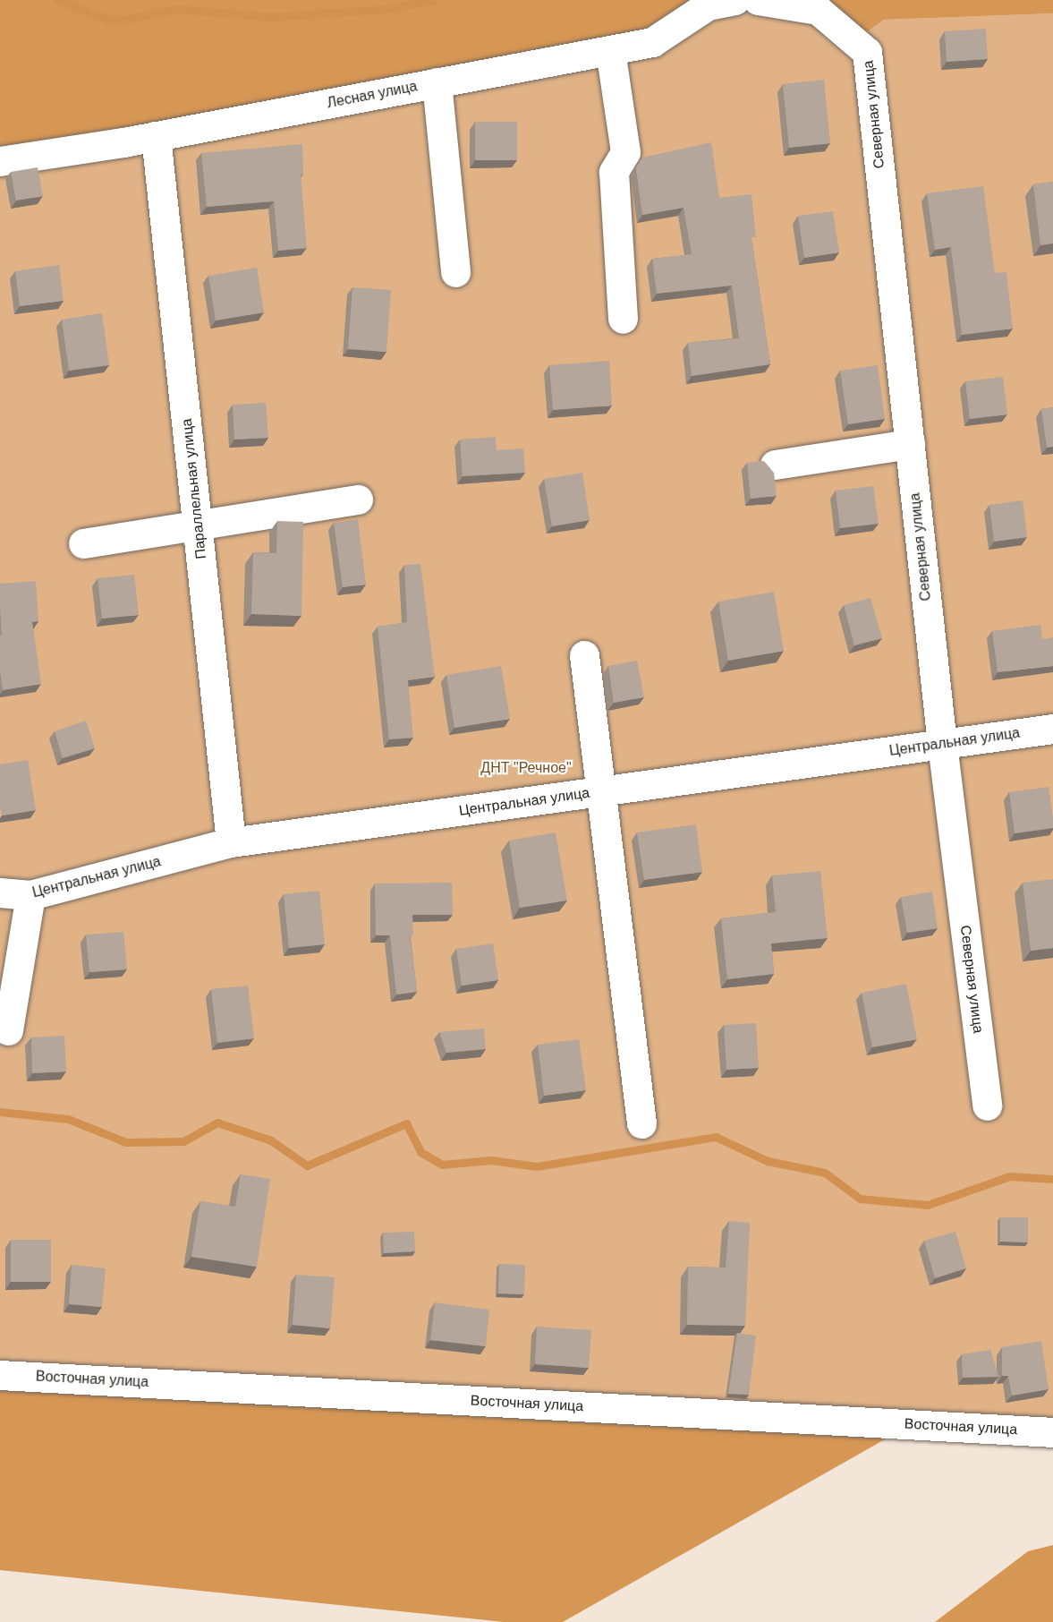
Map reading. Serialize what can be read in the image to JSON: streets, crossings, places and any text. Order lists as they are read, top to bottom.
{
  "streets": {
    "street": [
      "Лесная улица",
      "Северная улица",
      "Параллельная улица",
      "Центральная улица",
      "Восточная улица"
    ]
  },
  "crossings": [
    ["Лесная улица", "Параллельная улица"],
    ["Северная улица", "Центральная улица"],
    ["Параллельная улица", "Центральная улица"]
  ],
  "parks": ["ДНТ \"Речное\""]
}
